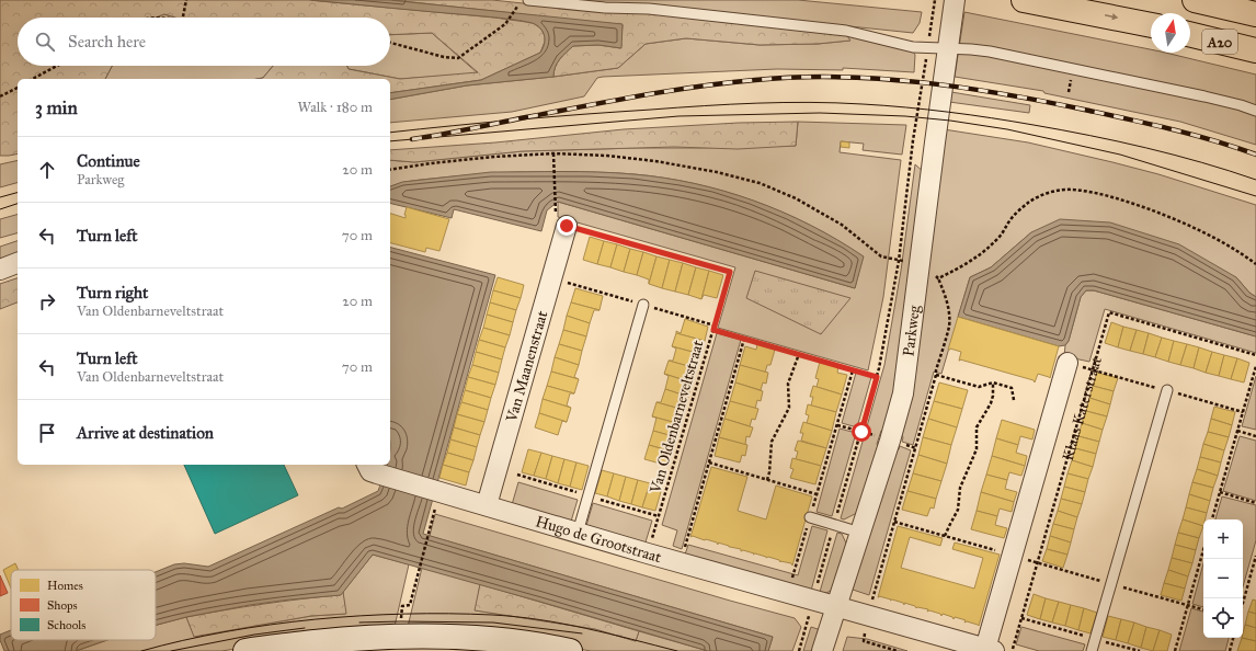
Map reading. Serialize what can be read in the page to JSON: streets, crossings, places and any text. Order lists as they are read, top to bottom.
{
  "streets": {
    "highway": ["A20"],
    "street": [
      "Parkweg",
      "Van Maanenstraat",
      "Klaas Katerstraat",
      "Hugo de Grootstraat"
    ],
    "path": ["Van Oldenbarneveltstraat"]
  },
  "crossings": [
    ["Parkweg", "Hugo de Grootstraat"],
    ["Van Maanenstraat", "Van Oldenbarneveltstraat"],
    ["Van Maanenstraat", "Hugo de Grootstraat"],
    ["Klaas Katerstraat", "Hugo de Grootstraat"],
    ["Van Oldenbarneveltstraat", "Hugo de Grootstraat"]
  ],
  "legend": ["Homes", "Shops", "Schools"],
  "north": "top",
  "page": {
    "search": "Search here",
    "heading": ["3 min", "Walk · 180 m"],
    "list": [
      ["Continue", "Parkweg", "20 m"],
      ["Turn left", "70 m"],
      ["Turn right", "Van Oldenbarneveltstraat", "20 m"],
      ["Turn left", "Van Oldenbarneveltstraat", "70 m"],
      "Arrive at destination"
    ],
    "map_buttons": ["+", "−"]
  }
}
